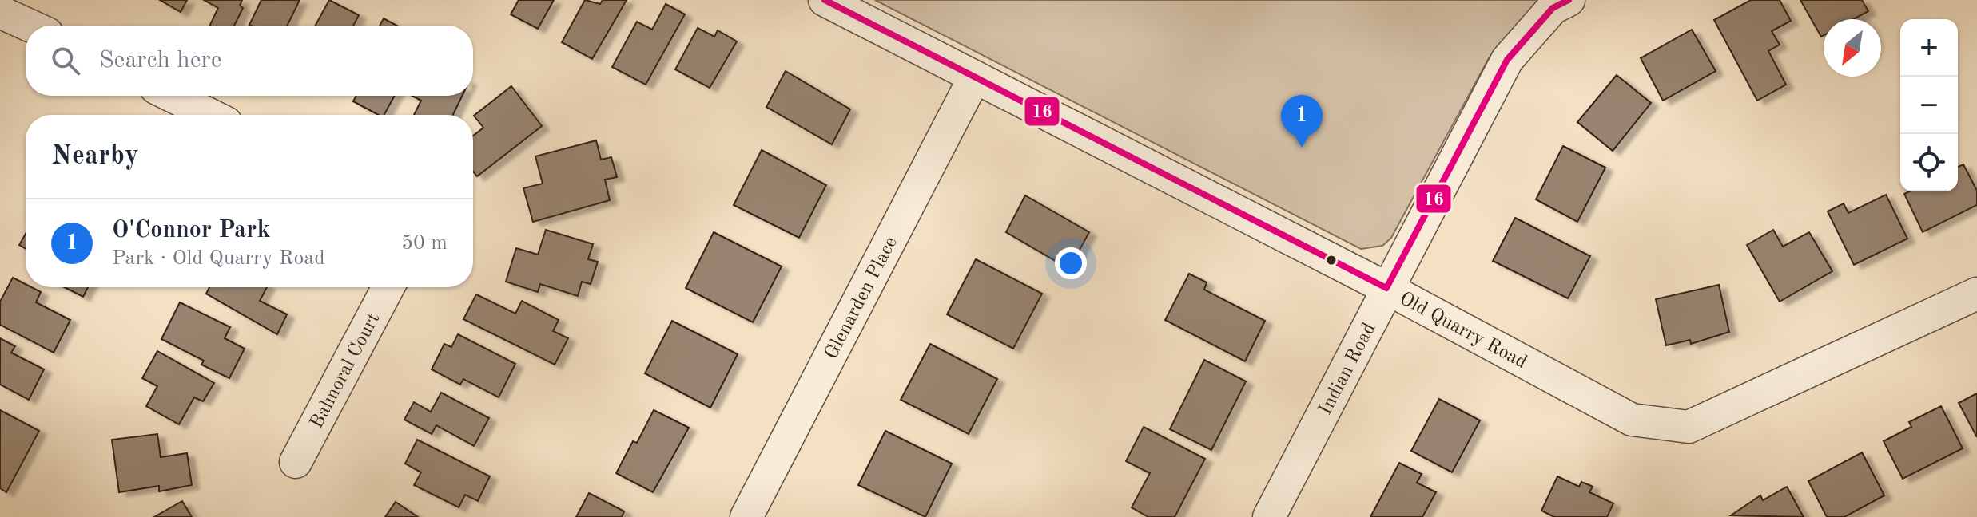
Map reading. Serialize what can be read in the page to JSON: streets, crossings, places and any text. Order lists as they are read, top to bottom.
{
  "streets": {
    "street": [
      "Glenarden Place",
      "Old Quarry Road",
      "Indian Road",
      "Balmoral Court"
    ]
  },
  "crossings": [
    ["Glenarden Place", "Old Quarry Road"],
    ["Old Quarry Road", "Indian Road"]
  ],
  "lines": ["transit line 16"],
  "north": "bottom left",
  "page": {
    "map_buttons": ["+", "−"],
    "search": "Search here",
    "pins": "1",
    "heading": "Nearby",
    "list": [
      {
        "mark": "1",
        "name": "O'Connor Park",
        "note": "Park · Old Quarry Road",
        "value": "50 m"
      }
    ]
  }
}
